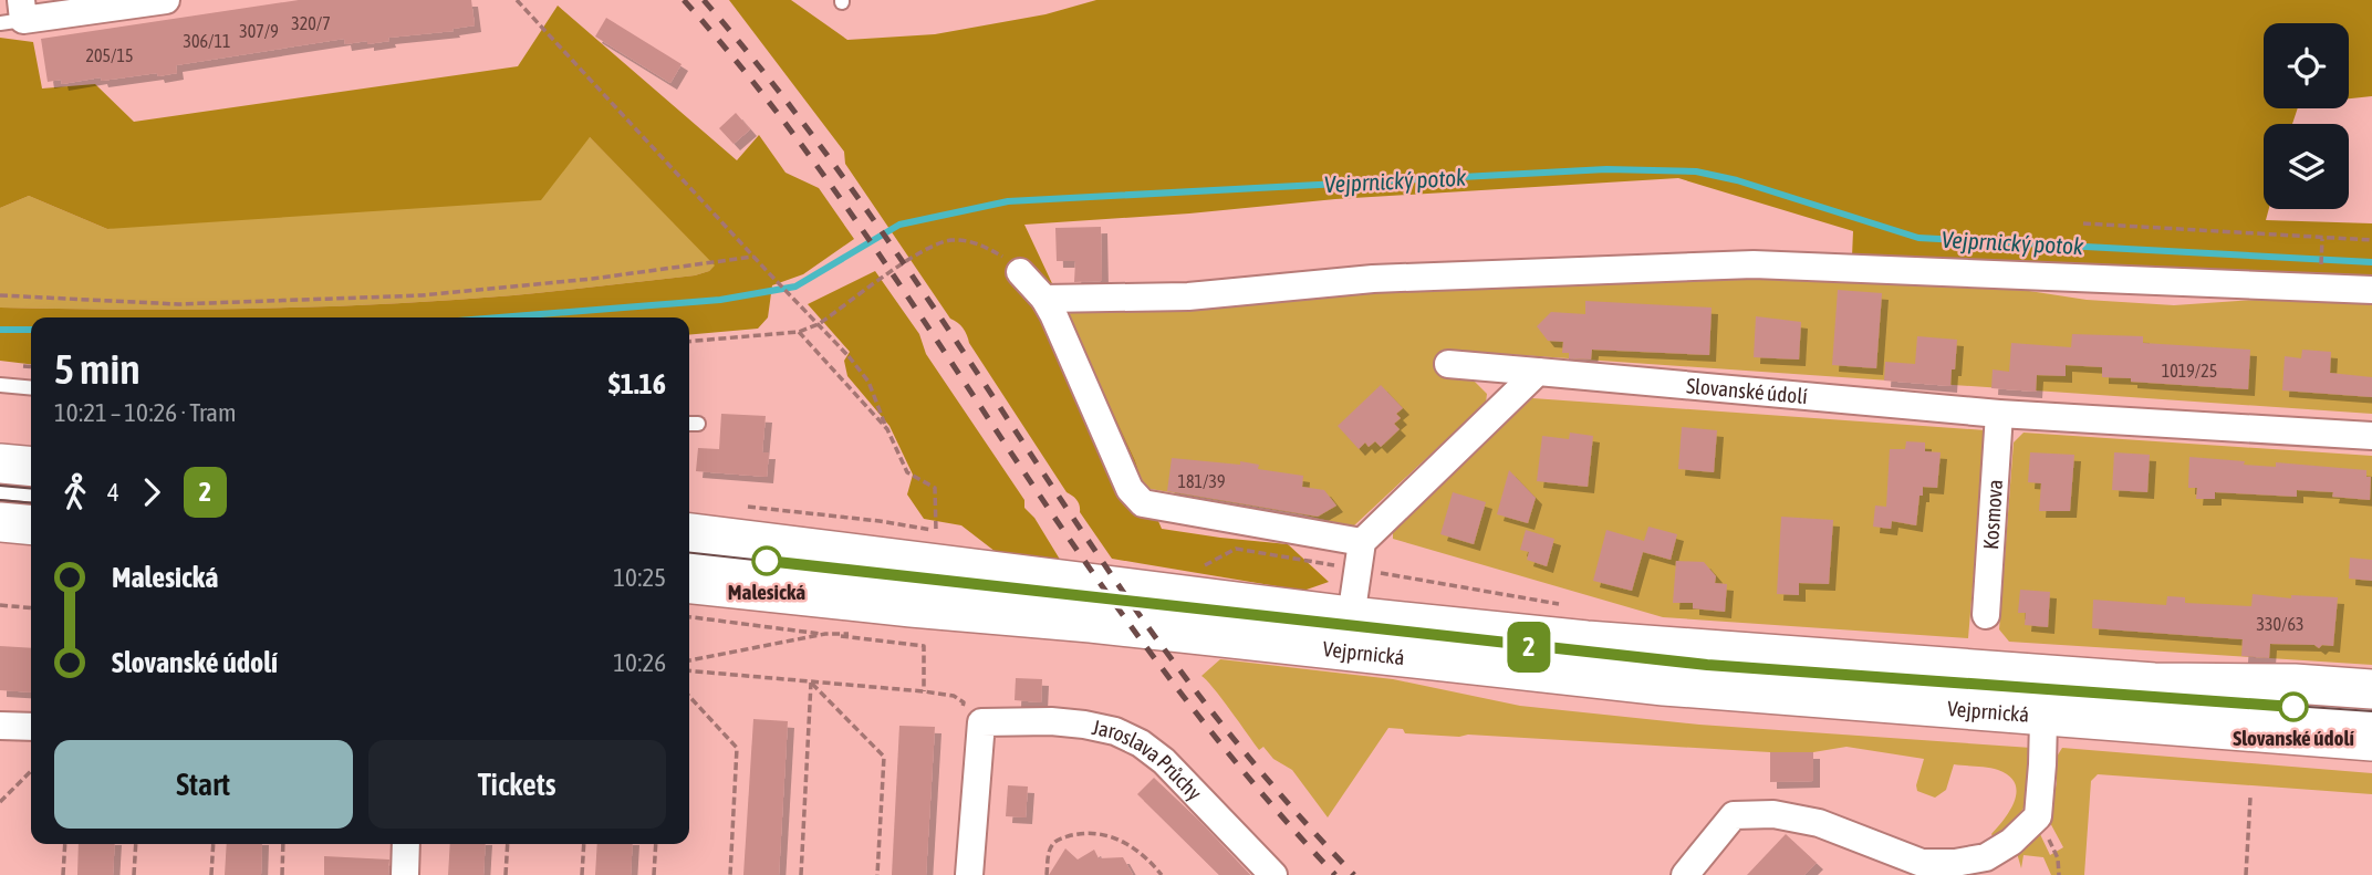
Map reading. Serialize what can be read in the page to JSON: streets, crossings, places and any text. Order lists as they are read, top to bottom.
{
  "streets": {
    "main road": ["Vejprnická"],
    "street": ["Slovanské údolí", "Kosmova", "Jaroslava Průchy"]
  },
  "crossings": [
    ["Slovanské údolí", "Kosmova"]
  ],
  "water": ["Vejprnický potok"],
  "places": ["Malesická", "Slovanské údolí"],
  "lines": ["tram line 2"],
  "house_numbers": [
    "320/7",
    "307/9",
    "306/11",
    "205/15",
    "1019/25",
    "181/39",
    "330/63"
  ],
  "page": {
    "on_map": "2",
    "heading": ["5 min", "10:21 – 10:26 · Tram", "$1.16"],
    "legs": ["4", "2"],
    "list": [
      {
        "name": "Malesická",
        "value": "10:25"
      },
      {
        "name": "Slovanské údolí",
        "value": "10:26"
      }
    ],
    "buttons": ["Start", "Tickets"]
  }
}
